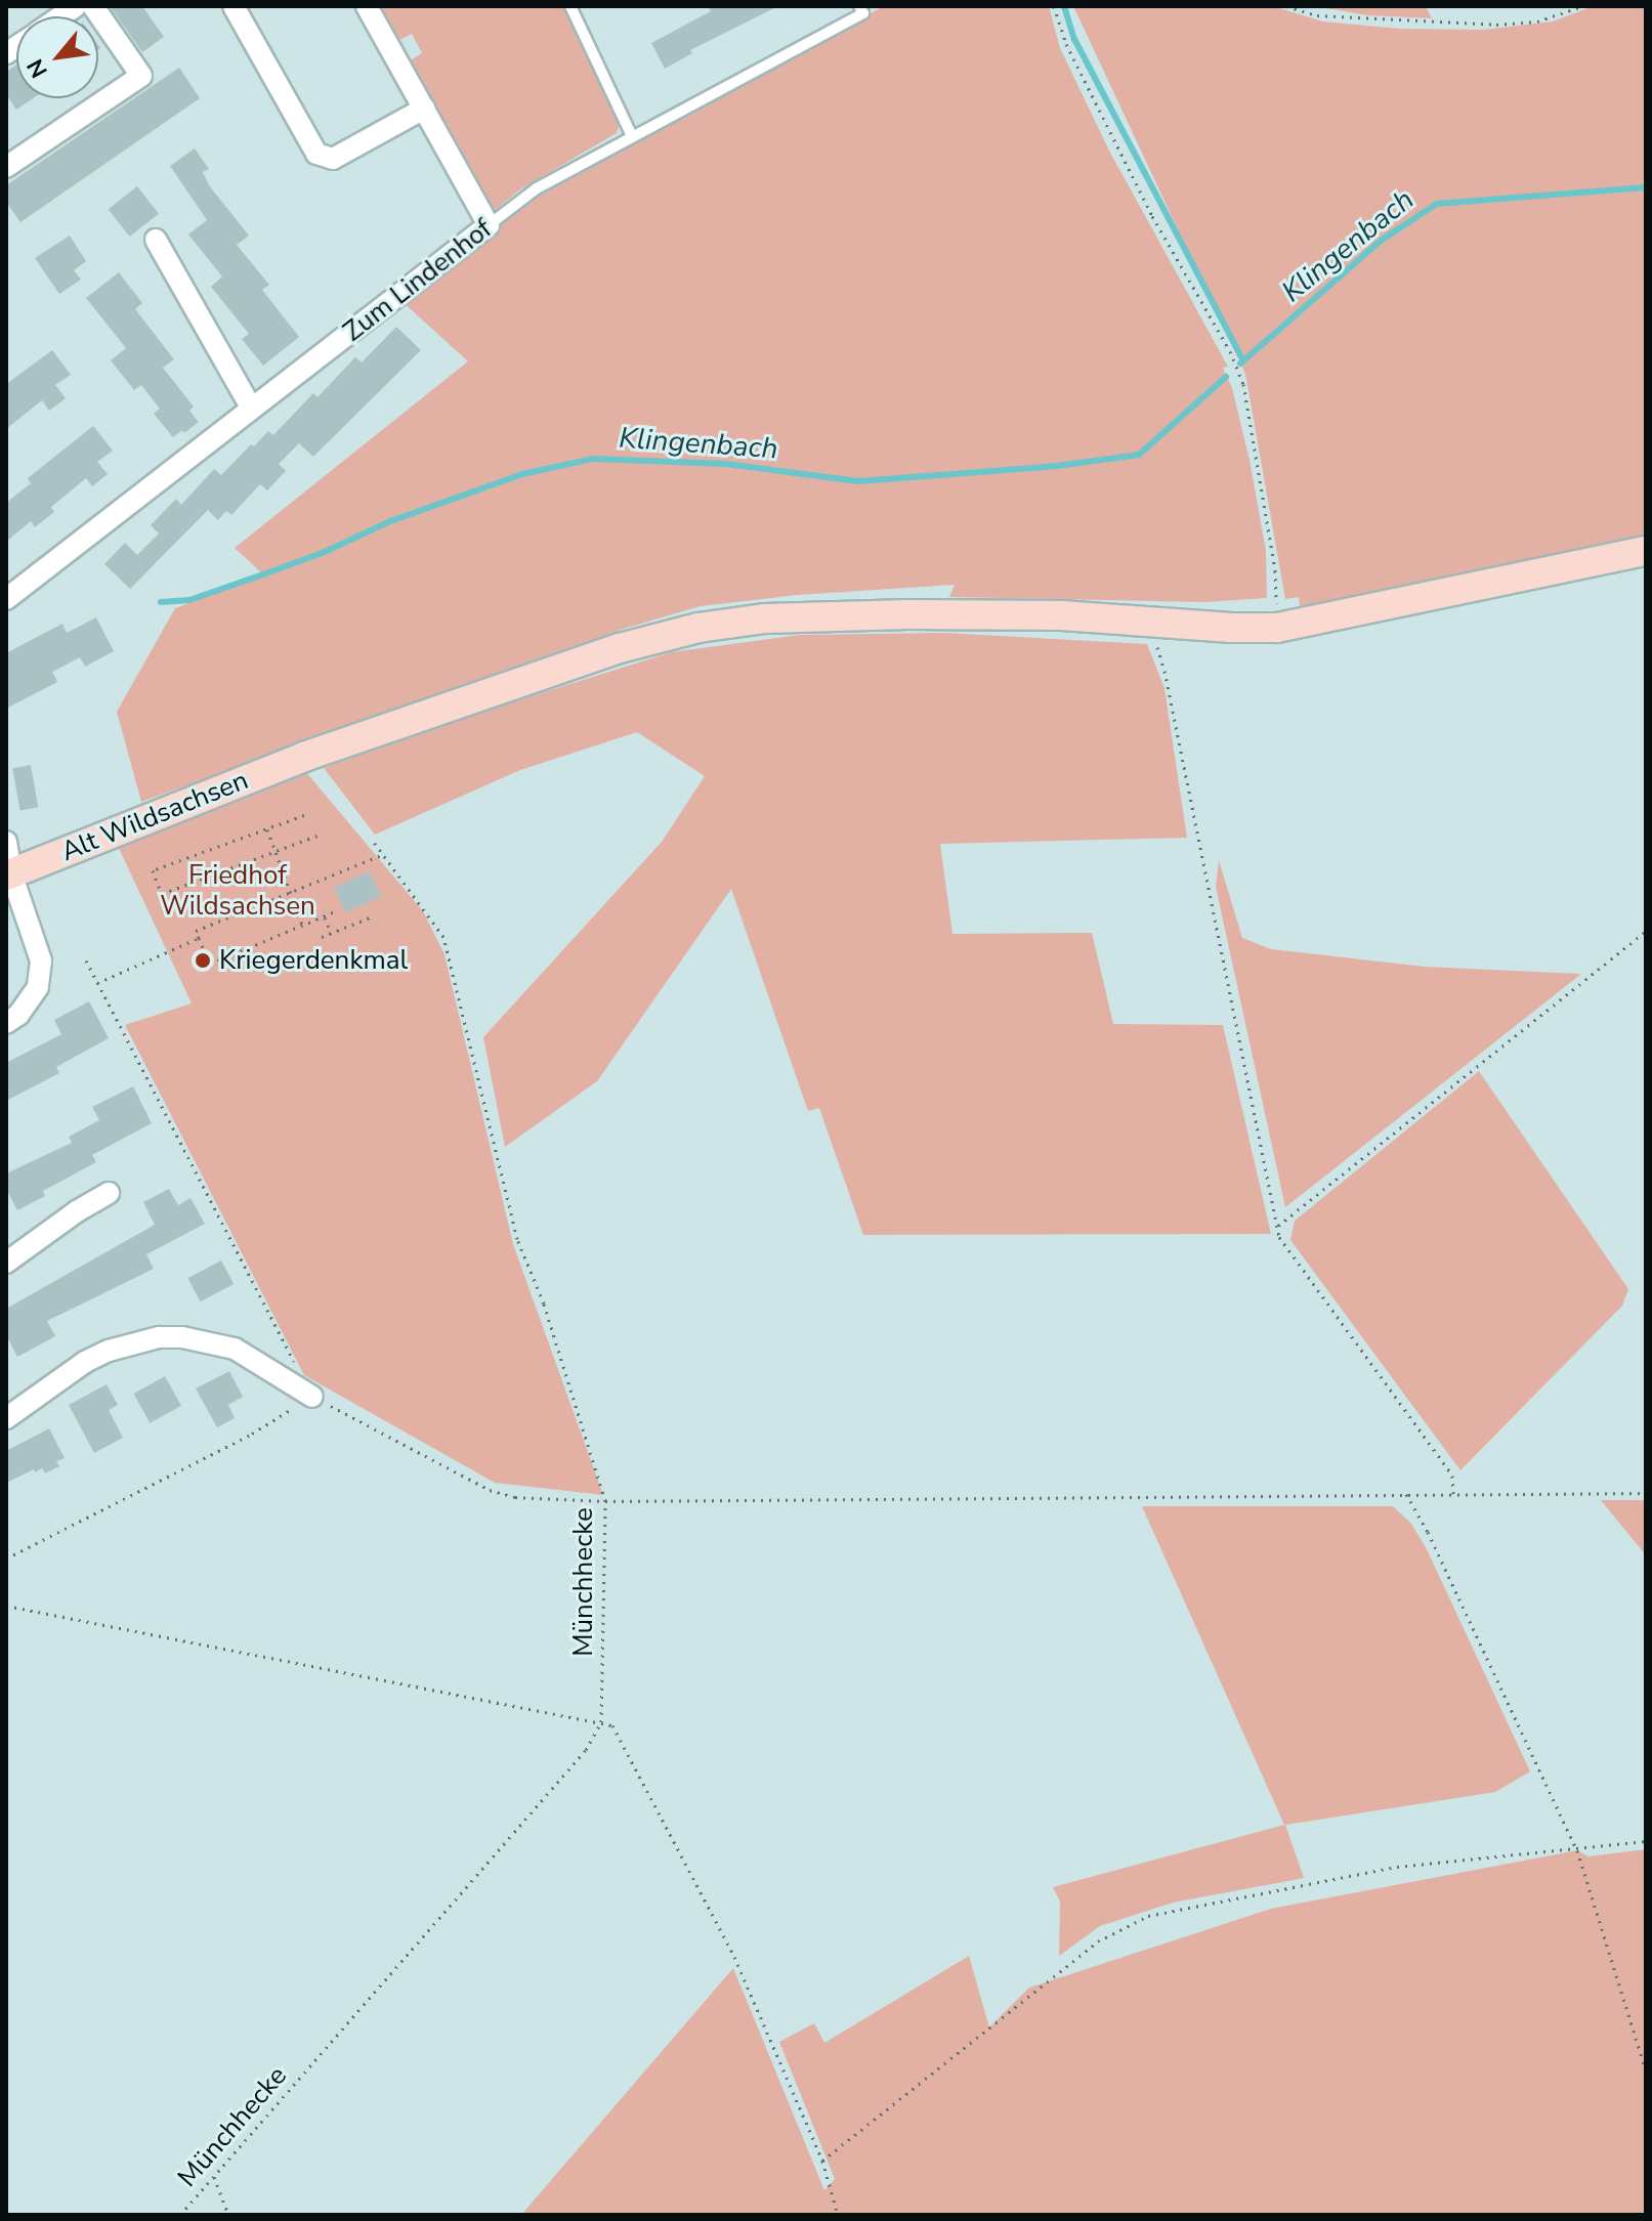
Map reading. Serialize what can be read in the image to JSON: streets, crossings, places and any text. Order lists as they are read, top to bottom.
{
  "streets": {
    "main road": ["Alt Wildsachsen"],
    "street": ["Zum Lindenhof"],
    "path": ["Münchhecke"]
  },
  "water": ["Klingenbach"],
  "parks": ["Friedhof Wildsachsen"],
  "places": ["Kriegerdenkmal"],
  "north": "bottom left"
}
